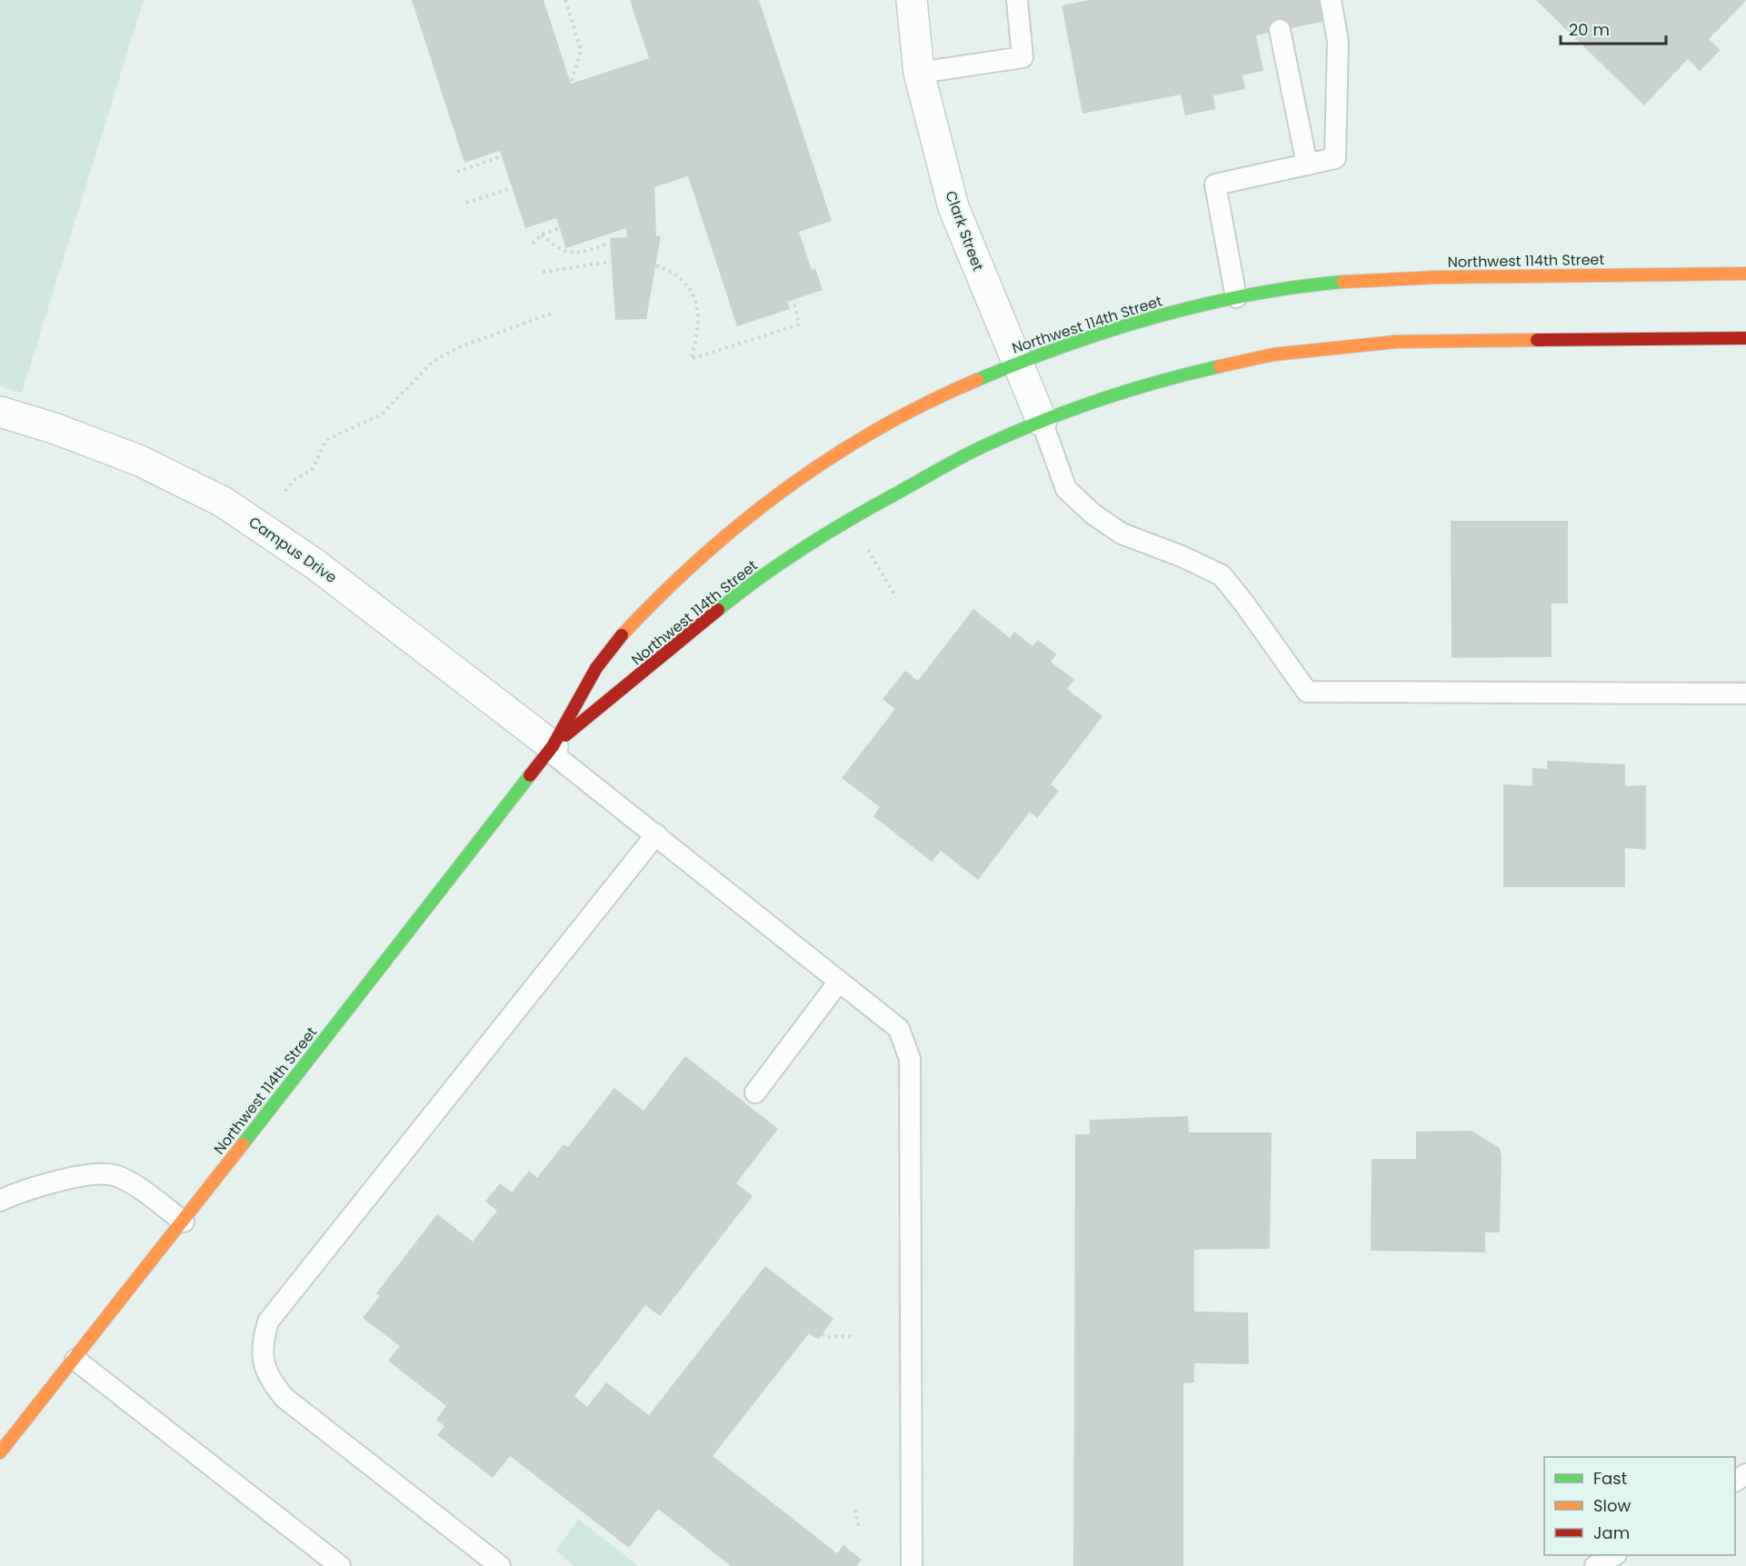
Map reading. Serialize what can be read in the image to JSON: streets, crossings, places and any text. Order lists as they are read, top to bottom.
{
  "streets": {
    "street": ["Clark Street", "Northwest 114th Street", "Campus Drive"]
  },
  "crossings": [
    ["Clark Street", "Northwest 114th Street"],
    ["Northwest 114th Street", "Campus Drive"]
  ],
  "legend": ["Fast", "Slow", "Jam"],
  "scale_bar": "20 m"
}
